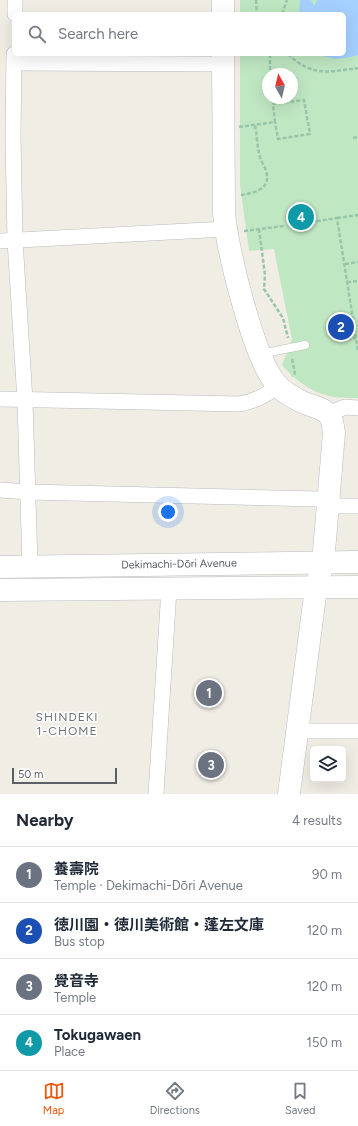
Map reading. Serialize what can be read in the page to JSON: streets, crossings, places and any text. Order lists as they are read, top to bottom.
{
  "streets": {
    "street": ["Dekimachi-Dōri Avenue"]
  },
  "districts": ["SHINDEKI 1-CHOME"],
  "scale_bar": "50 m",
  "north": "top",
  "page": {
    "search": "Search here",
    "pins": [
      "4",
      "2",
      "1",
      "3"
    ],
    "scale": "50 m",
    "heading": ["Nearby", "4 results"],
    "list": [
      {
        "mark": "1",
        "name": "養壽院",
        "note": "Temple · Dekimachi-Dōri Avenue",
        "value": "90 m"
      },
      {
        "mark": "2",
        "name": "徳川園・徳川美術館・蓬左文庫",
        "note": "Bus stop",
        "value": "120 m"
      },
      {
        "mark": "3",
        "name": "覺音寺",
        "note": "Temple",
        "value": "120 m"
      },
      {
        "mark": "4",
        "name": "Tokugawaen",
        "note": "Place",
        "value": "150 m"
      }
    ],
    "nav": ["Map", "Directions", "Saved"]
  }
}
